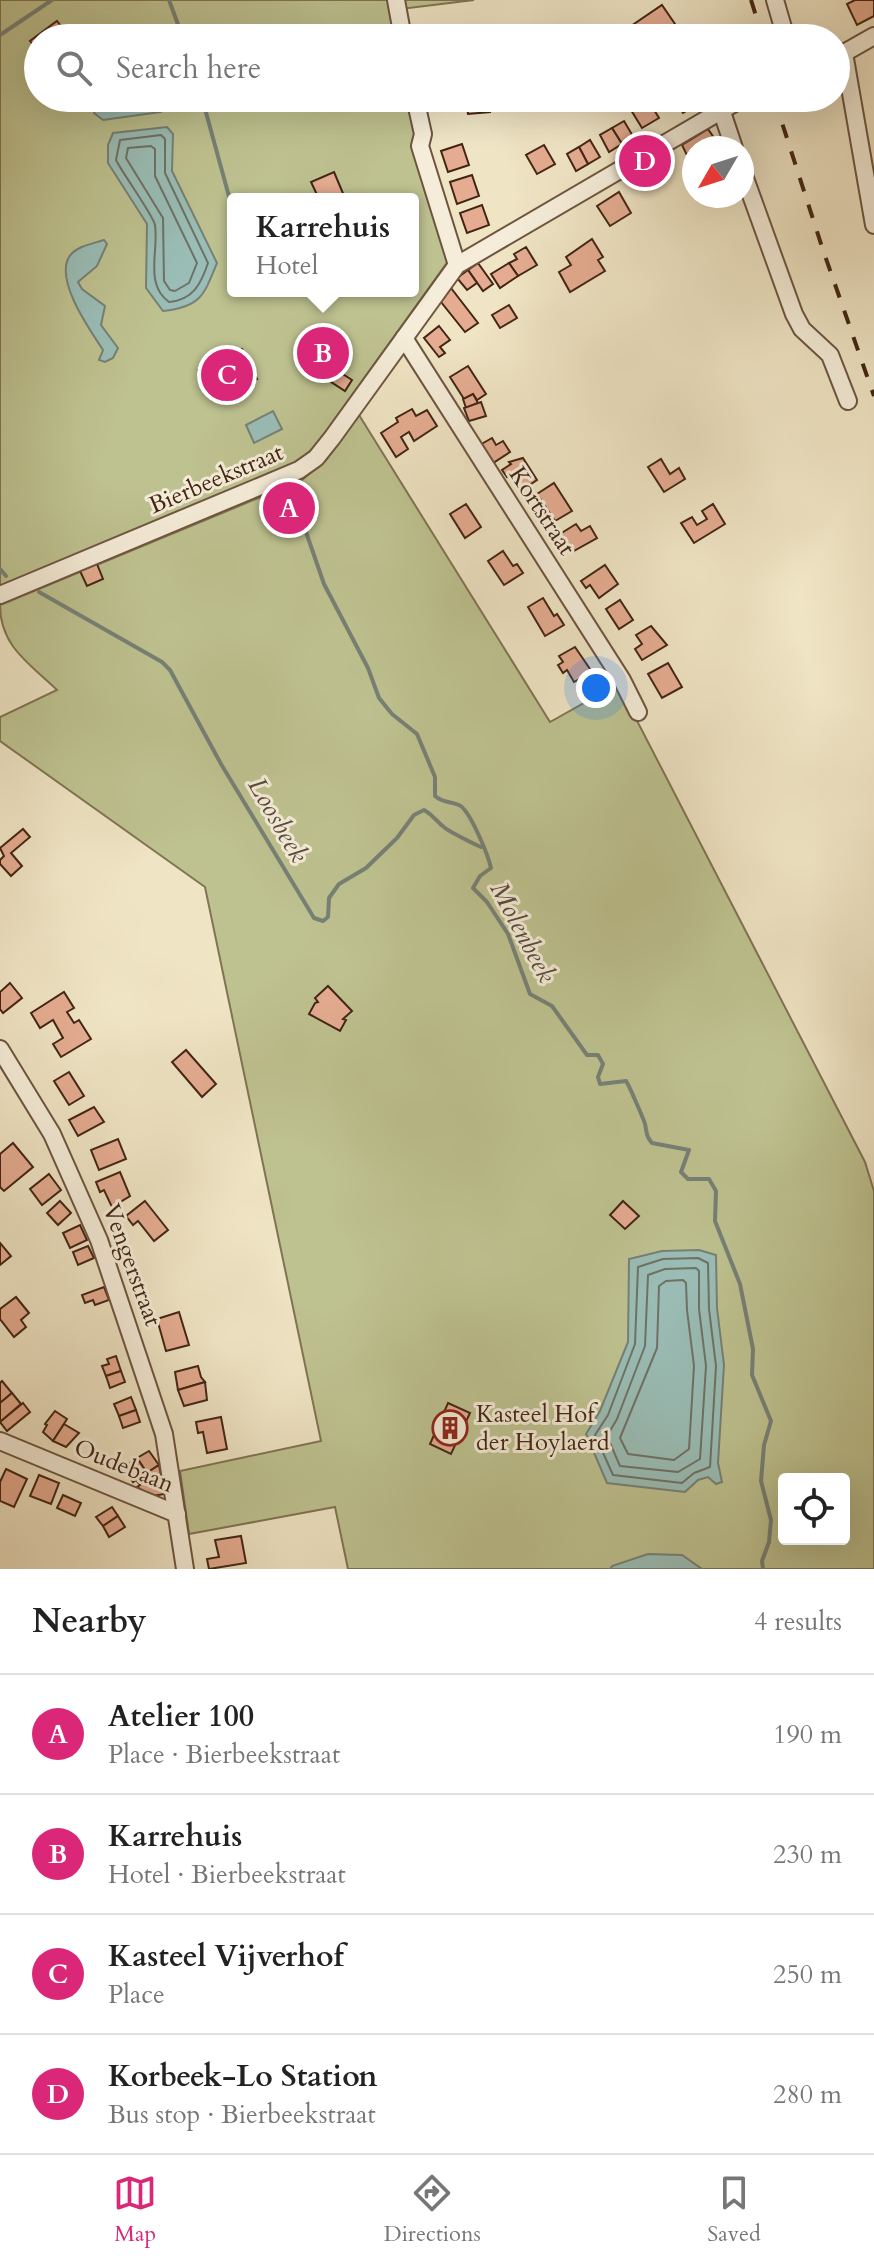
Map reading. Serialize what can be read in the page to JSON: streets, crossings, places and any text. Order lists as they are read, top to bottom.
{
  "streets": {
    "street": [
      "Bierbeekstraat",
      "Kortstraat",
      "Vengerstraat",
      "Oudebaan"
    ]
  },
  "crossings": [
    ["Bierbeekstraat", "Kortstraat"],
    ["Vengerstraat", "Oudebaan"]
  ],
  "water": ["Loosbeek", "Molenbeek"],
  "places": {
    "building": ["Kasteel Hof der Hoylaerd"]
  },
  "north": "bottom left",
  "page": {
    "search": "Search here",
    "pins": [
      "D",
      "B",
      "C",
      "A"
    ],
    "popup": ["Karrehuis", "Hotel"],
    "heading": ["Nearby", "4 results"],
    "list": [
      {
        "mark": "A",
        "name": "Atelier 100",
        "note": "Place · Bierbeekstraat",
        "value": "190 m"
      },
      {
        "mark": "B",
        "name": "Karrehuis",
        "note": "Hotel · Bierbeekstraat",
        "value": "230 m"
      },
      {
        "mark": "C",
        "name": "Kasteel Vijverhof",
        "note": "Place",
        "value": "250 m"
      },
      {
        "mark": "D",
        "name": "Korbeek-Lo Station",
        "note": "Bus stop · Bierbeekstraat",
        "value": "280 m"
      }
    ],
    "nav": ["Map", "Directions", "Saved"]
  }
}
